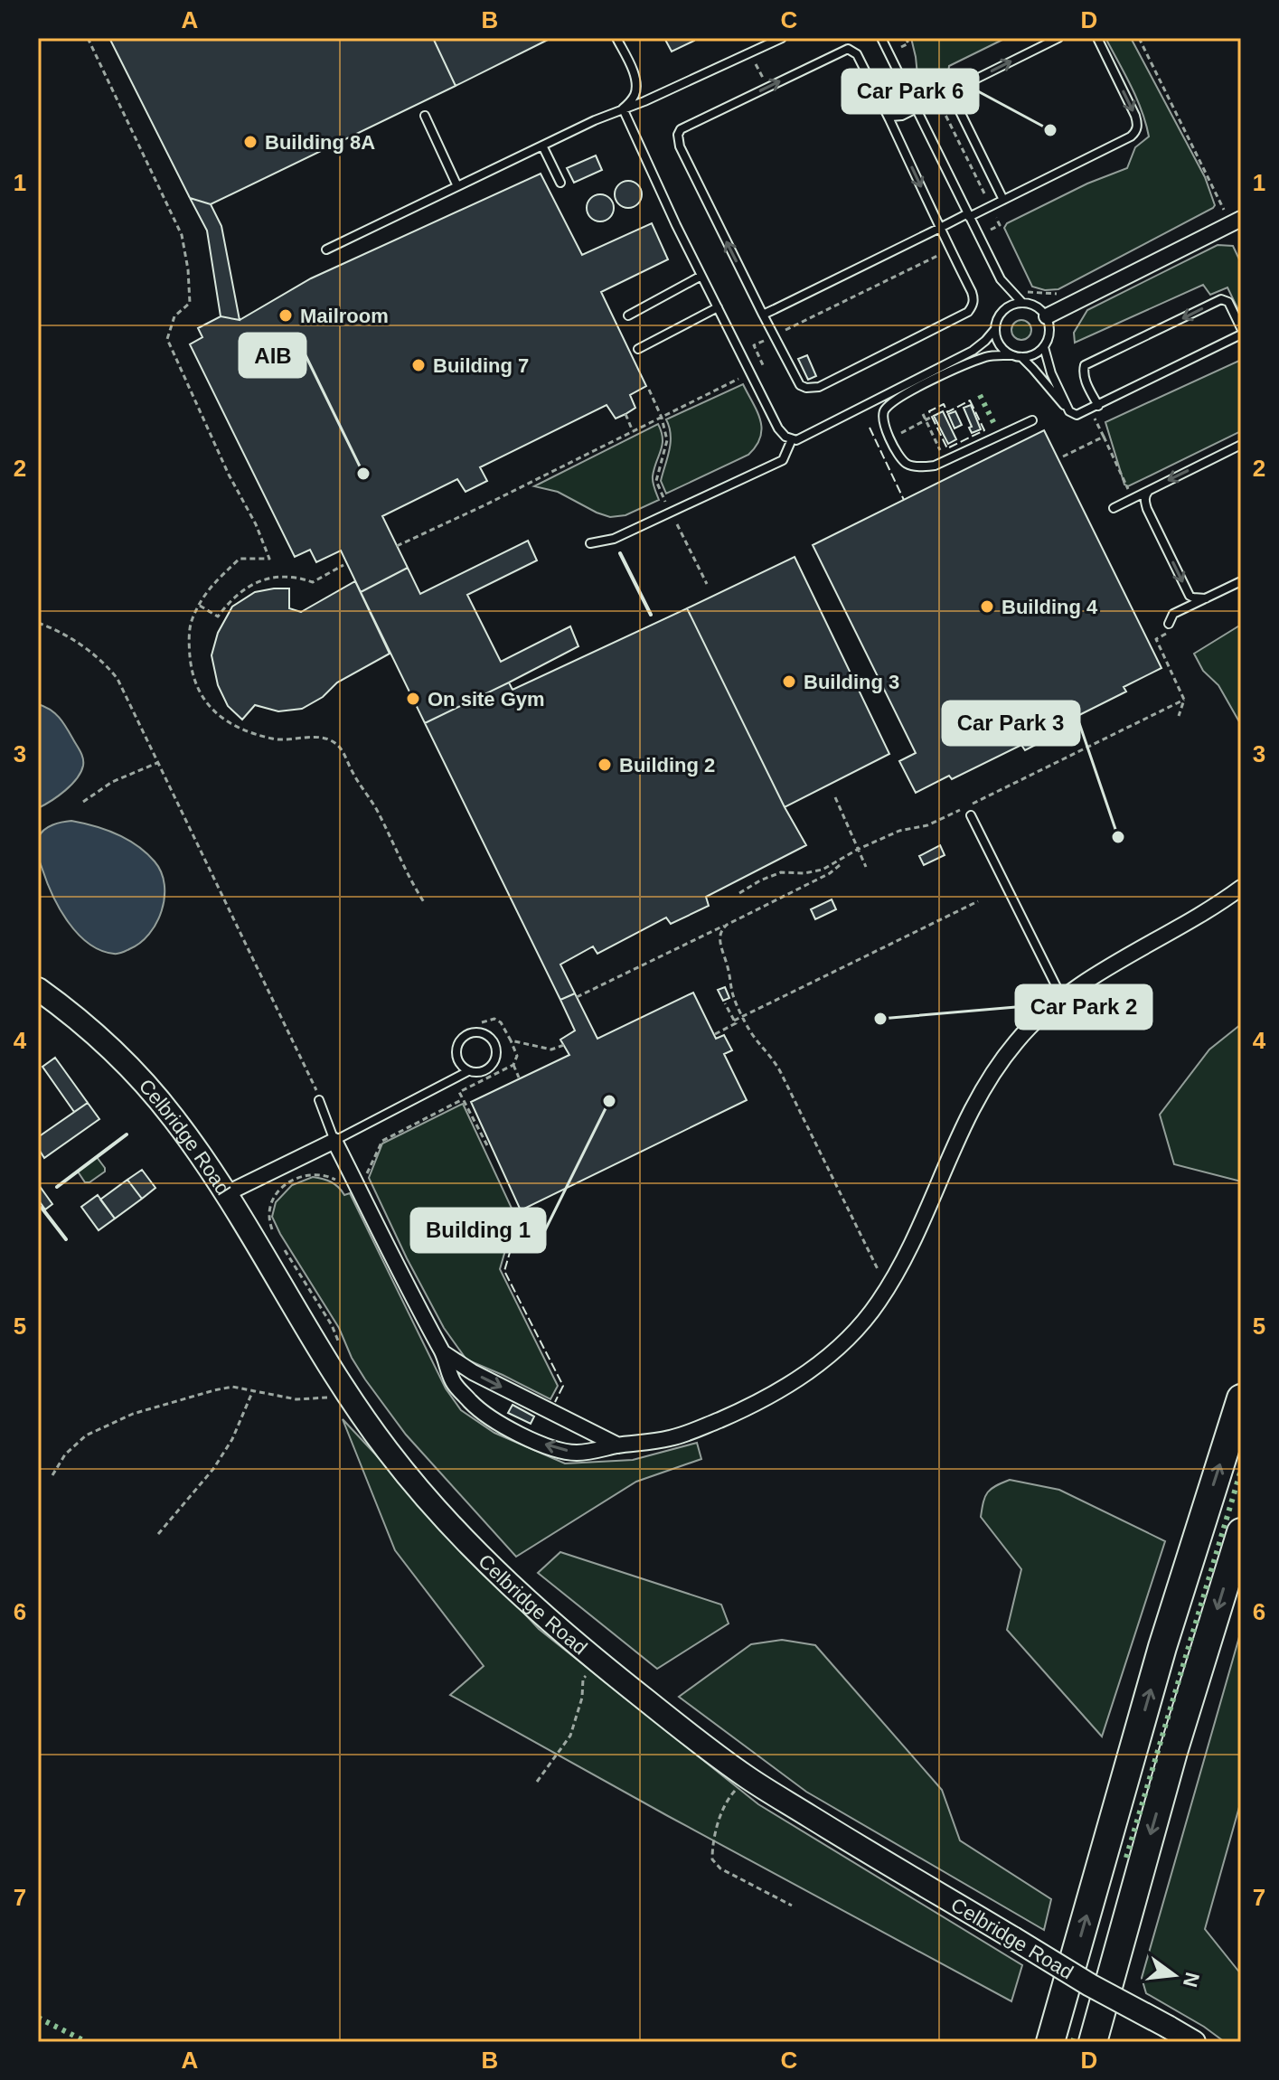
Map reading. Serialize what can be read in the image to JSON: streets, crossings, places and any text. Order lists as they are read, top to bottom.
{
  "streets": {
    "main road": ["Celbridge Road"]
  },
  "places": [
    "Car Park 6",
    "Building 8A",
    "Mailroom",
    "Building 7",
    "AIB",
    "Building 4",
    "Building 3",
    "On site Gym",
    "Building 2",
    "Car Park 3",
    "Car Park 2",
    "Building 1"
  ],
  "north": "right",
  "grid": {
    "columns": [
      "A",
      "B",
      "C",
      "D"
    ],
    "rows": [
      "1",
      "2",
      "3",
      "4",
      "5",
      "6",
      "7"
    ]
  }
}
